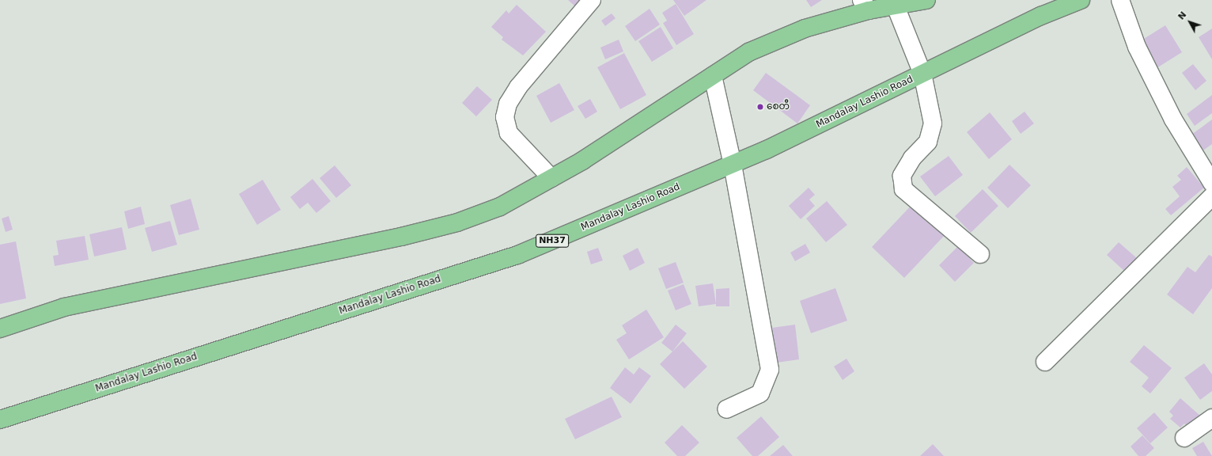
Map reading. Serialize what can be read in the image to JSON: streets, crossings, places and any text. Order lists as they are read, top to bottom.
{
  "streets": {
    "highway": ["Mandalay Lashio Road", "NH37"]
  },
  "places": ["စေတီ"],
  "north": "top left"
}
